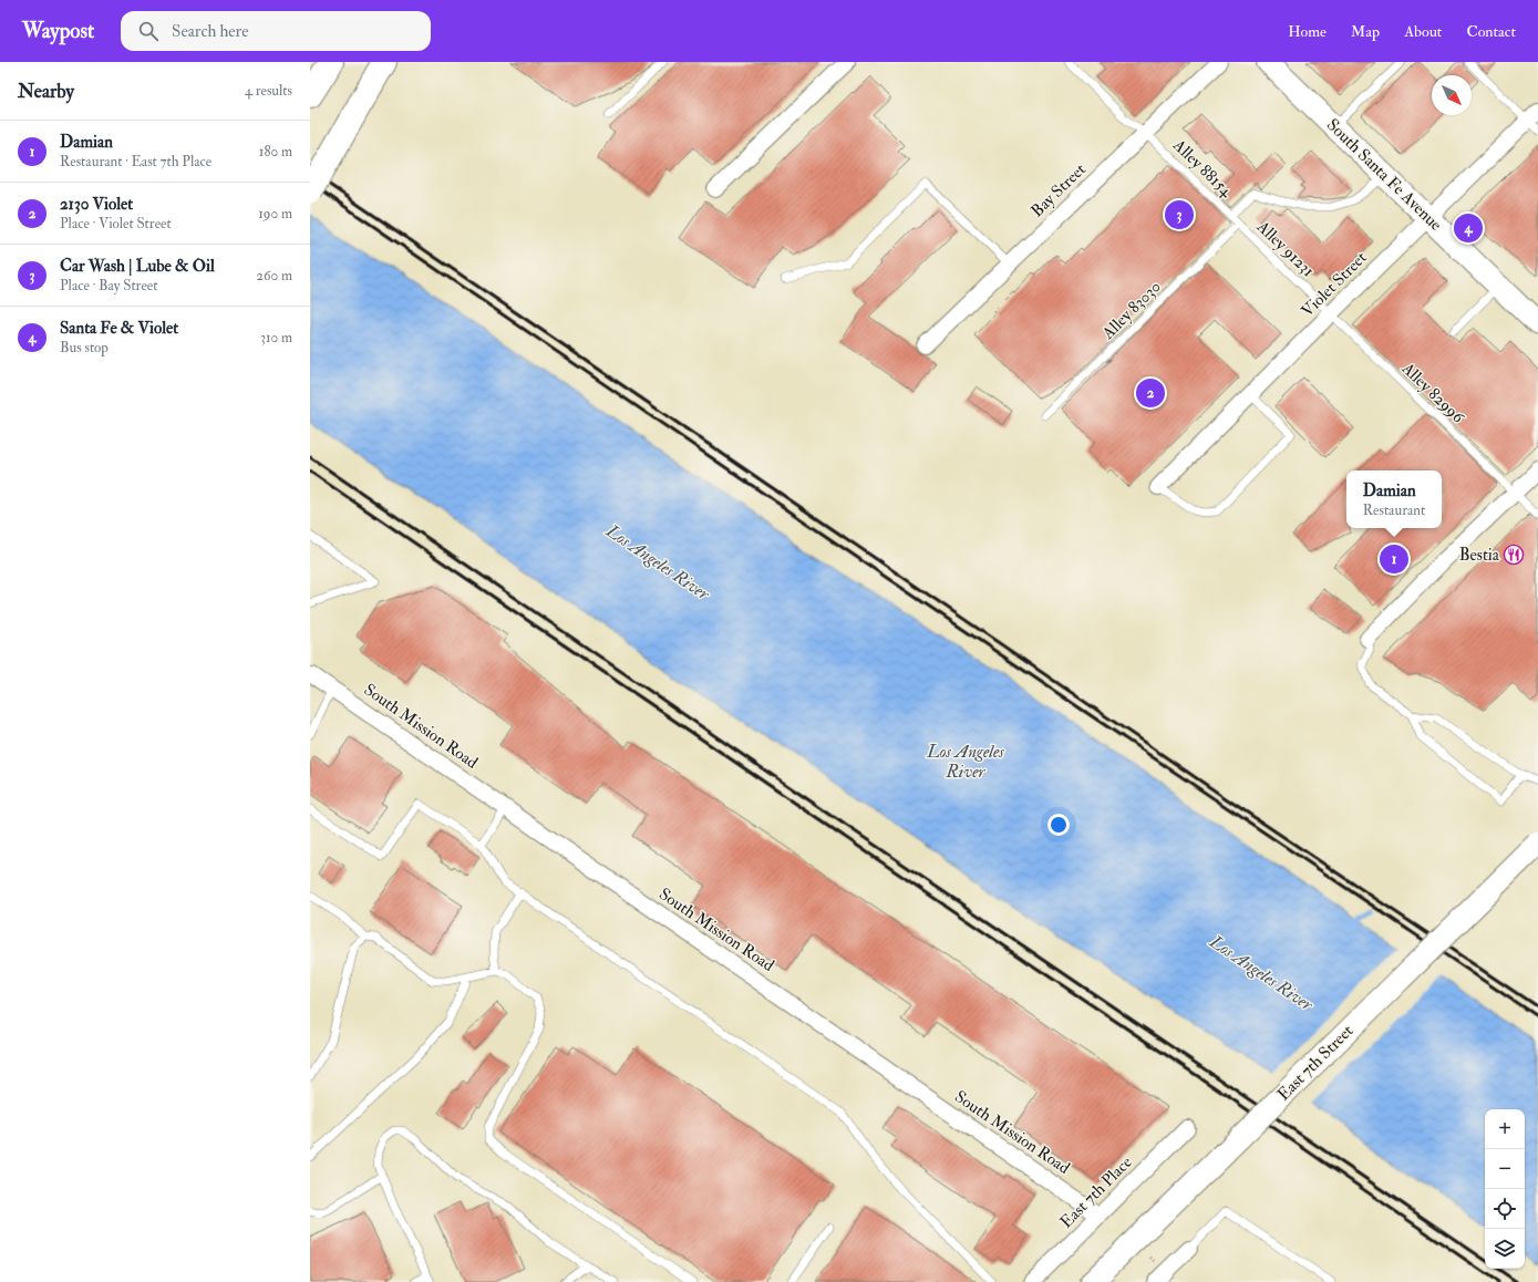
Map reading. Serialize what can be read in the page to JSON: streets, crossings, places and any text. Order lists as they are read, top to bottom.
{
  "streets": {
    "main road": ["South Santa Fe Avenue", "East 7th Street"],
    "street": [
      "Bay Street",
      "Violet Street",
      "South Mission Road",
      "East 7th Place"
    ],
    "lane": [
      "Alley 88154",
      "Alley 91231",
      "Alley 83030",
      "Alley 82996"
    ]
  },
  "crossings": [
    ["Alley 88154", "Bay Street"],
    ["Alley 88154", "Alley 91231"],
    ["Alley 88154", "Alley 83030"],
    ["South Santa Fe Avenue", "Violet Street"],
    ["Alley 91231", "Violet Street"],
    ["Alley 91231", "Alley 83030"],
    ["Alley 91231", "Alley 82996"],
    ["Violet Street", "Alley 82996"],
    ["South Mission Road", "East 7th Place"]
  ],
  "water": ["Los Angeles River"],
  "places": {
    "restaurant": ["Bestia"]
  },
  "north": "bottom right",
  "page": {
    "header": "Waypost",
    "search": "Search here",
    "nav": [
      "Home",
      "Map",
      "About",
      "Contact"
    ],
    "heading": ["Nearby", "4 results"],
    "list": [
      {
        "mark": "1",
        "name": "Damian",
        "note": "Restaurant · East 7th Place",
        "value": "180 m"
      },
      {
        "mark": "2",
        "name": "2130 Violet",
        "note": "Place · Violet Street",
        "value": "190 m"
      },
      {
        "mark": "3",
        "name": "Car Wash | Lube & Oil",
        "note": "Place · Bay Street",
        "value": "260 m"
      },
      {
        "mark": "4",
        "name": "Santa Fe & Violet",
        "note": "Bus stop",
        "value": "310 m"
      }
    ],
    "pins": [
      "3",
      "4",
      "2",
      "1"
    ],
    "popup": ["Damian", "Restaurant"],
    "map_buttons": ["+", "−"]
  }
}
